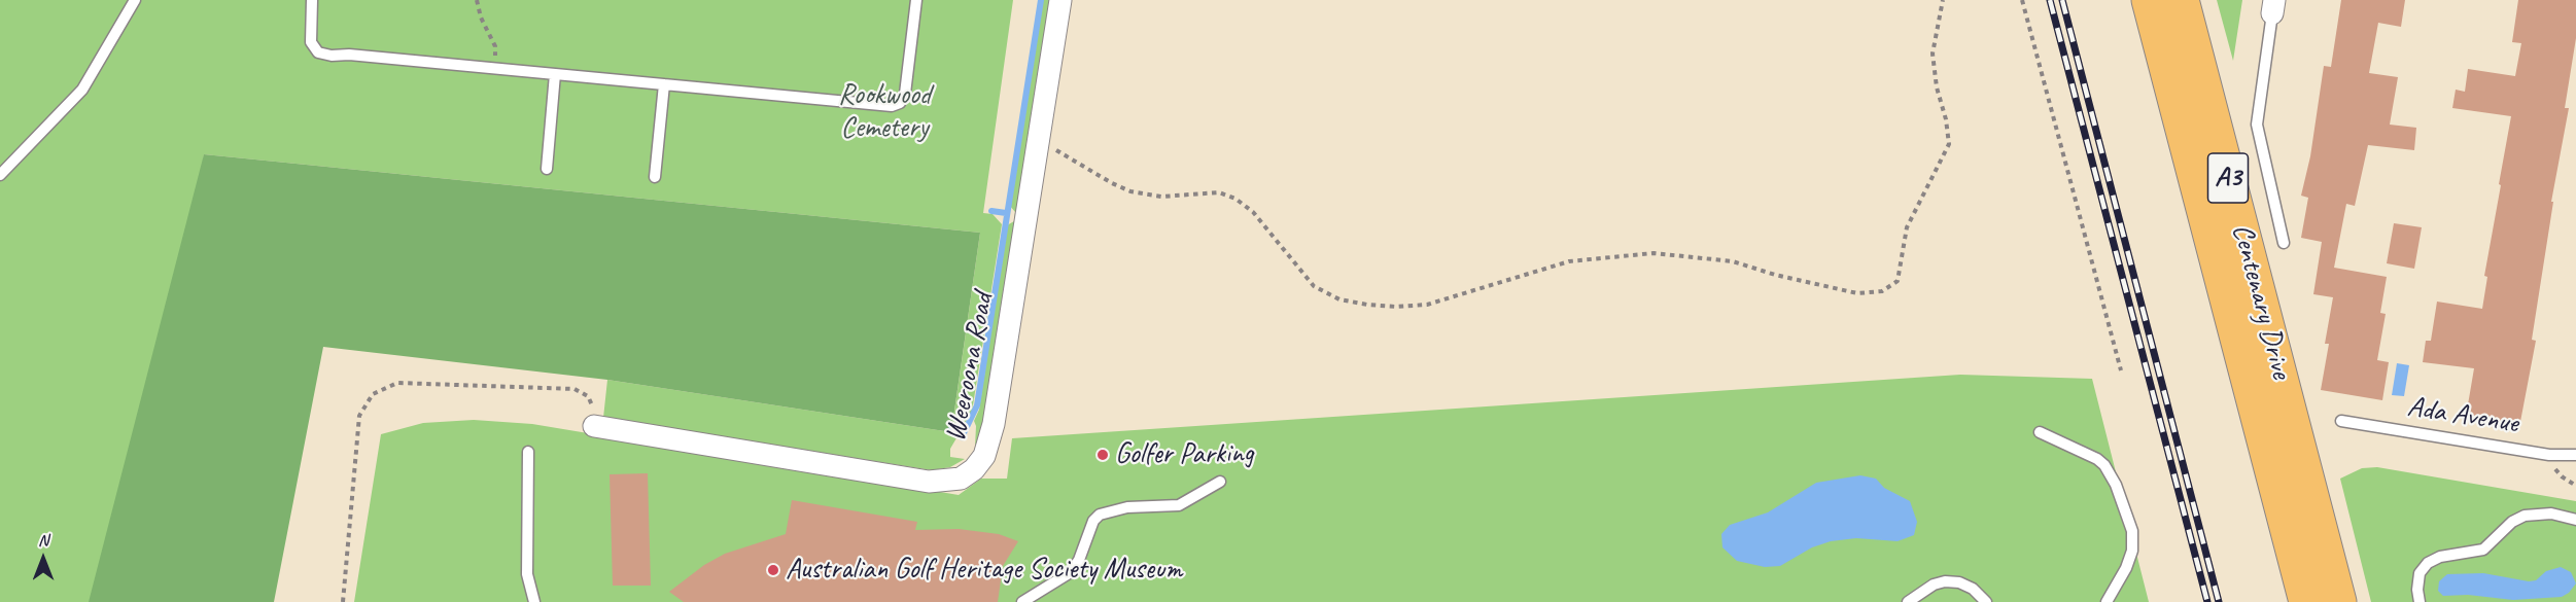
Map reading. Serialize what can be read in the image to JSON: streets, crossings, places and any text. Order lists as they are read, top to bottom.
{
  "streets": {
    "highway": ["A3", "Centenary Drive"],
    "street": ["Weeroona Road"],
    "lane": ["Ada Avenue"]
  },
  "parks": ["Rookwood Cemetery"],
  "places": ["Golfer Parking", "Australian Golf Heritage Society Museum"],
  "north": "top"
}
